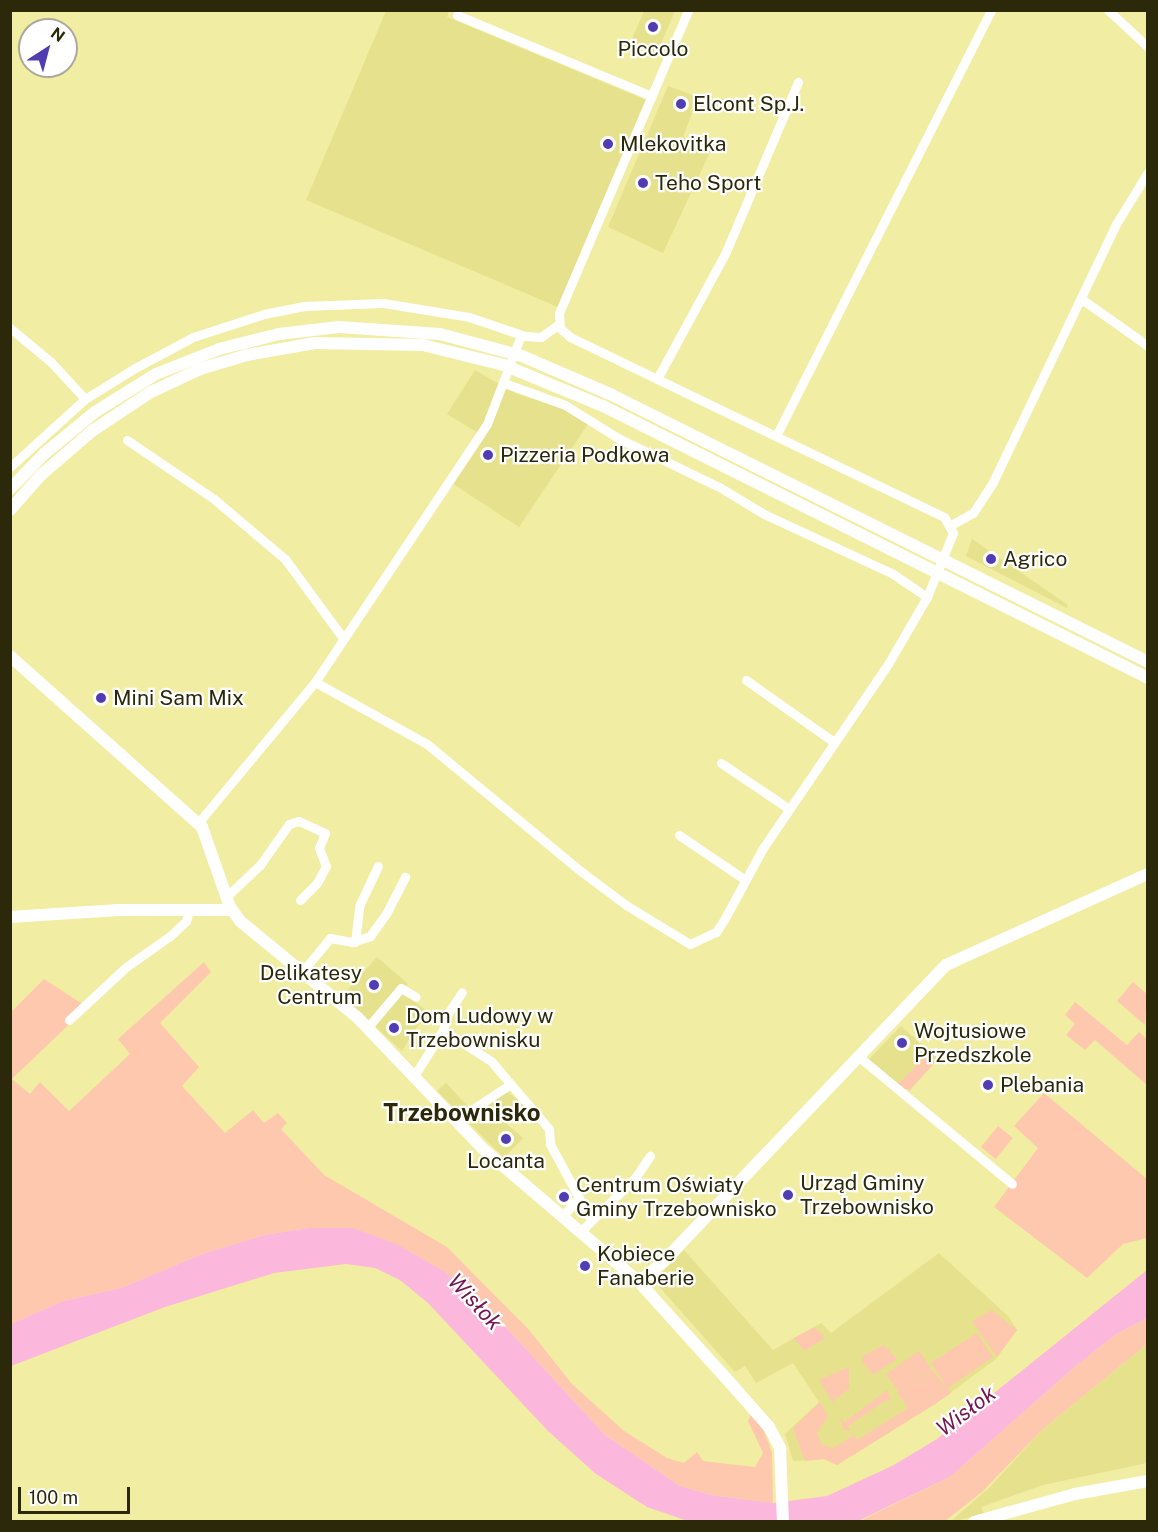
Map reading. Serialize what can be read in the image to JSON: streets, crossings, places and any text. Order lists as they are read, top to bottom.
{
  "districts": ["Trzebownisko"],
  "water": ["Wisłok"],
  "places": [
    "Piccolo",
    "Elcont Sp.J.",
    "Mlekovitka",
    "Teho Sport",
    "Pizzeria Podkowa",
    "Agrico",
    "Mini Sam Mix",
    "Delikatesy Centrum",
    "Dom Ludowy w Trzebownisku",
    "Wojtusiowe Przedszkole",
    "Plebania",
    "Locanta",
    "Urząd Gminy Trzebownisko",
    "Centrum Oświaty Gminy Trzebownisko",
    "Kobiece Fanaberie"
  ],
  "scale_bar": "100 m",
  "north": "top right"
}
